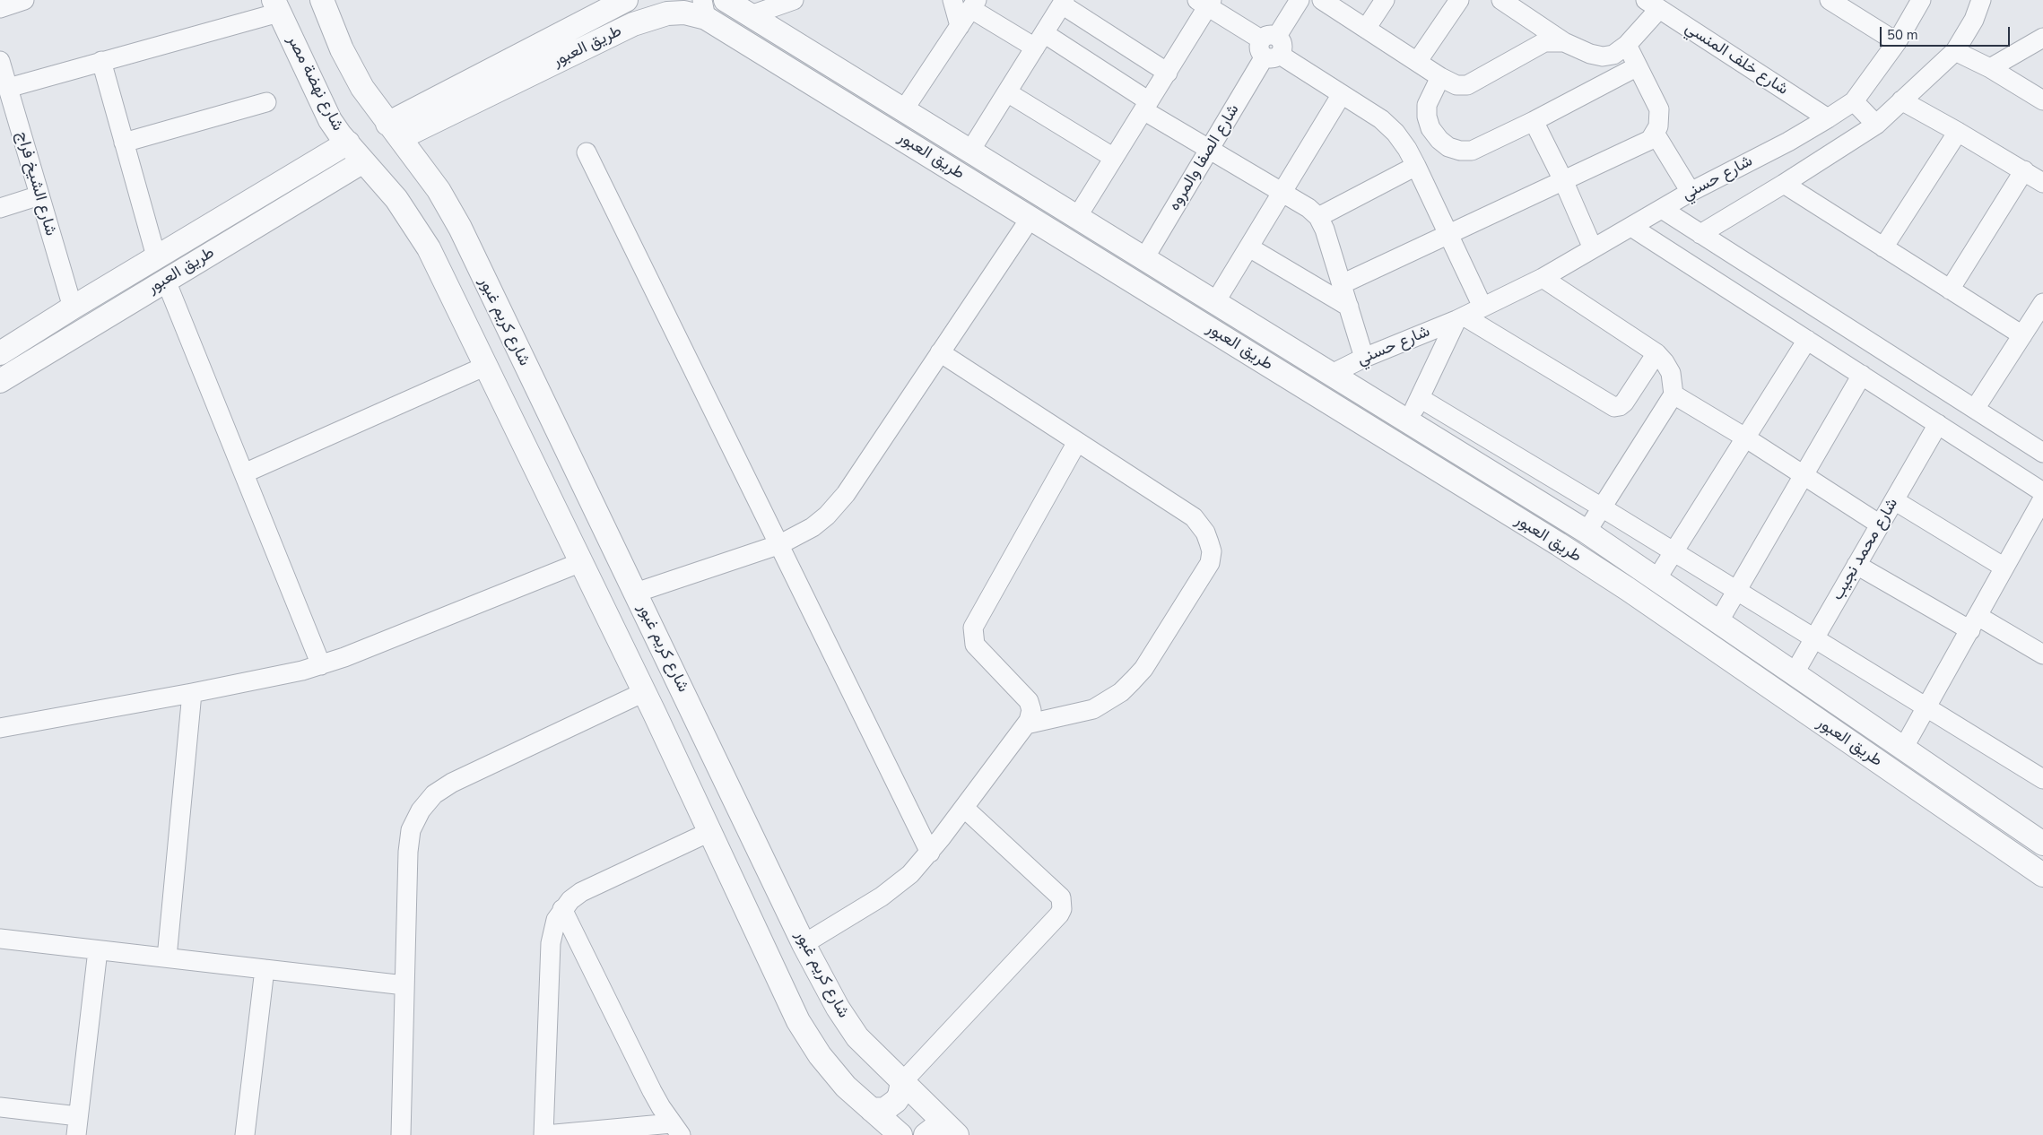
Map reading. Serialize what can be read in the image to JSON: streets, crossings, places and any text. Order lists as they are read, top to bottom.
{
  "streets": {
    "street": [
      "طريق العبور",
      "شارع خلف المنسي",
      "شارع نهضة مصر",
      "شارع الصفا والمروه",
      "شارع حسني",
      "شارع الشيخ فراج",
      "شارع كريم غبور",
      "شارع محمد نجيب"
    ]
  },
  "crossings": [
    ["طريق العبور", "شارع نهضة مصر"],
    ["طريق العبور", "شارع الصفا والمروه"],
    ["طريق العبور", "شارع حسني"],
    ["طريق العبور", "شارع الشيخ فراج"],
    ["طريق العبور", "شارع كريم غبور"],
    ["طريق العبور", "شارع محمد نجيب"],
    ["شارع خلف المنسي", "شارع حسني"]
  ],
  "scale_bar": "50 m"
}
